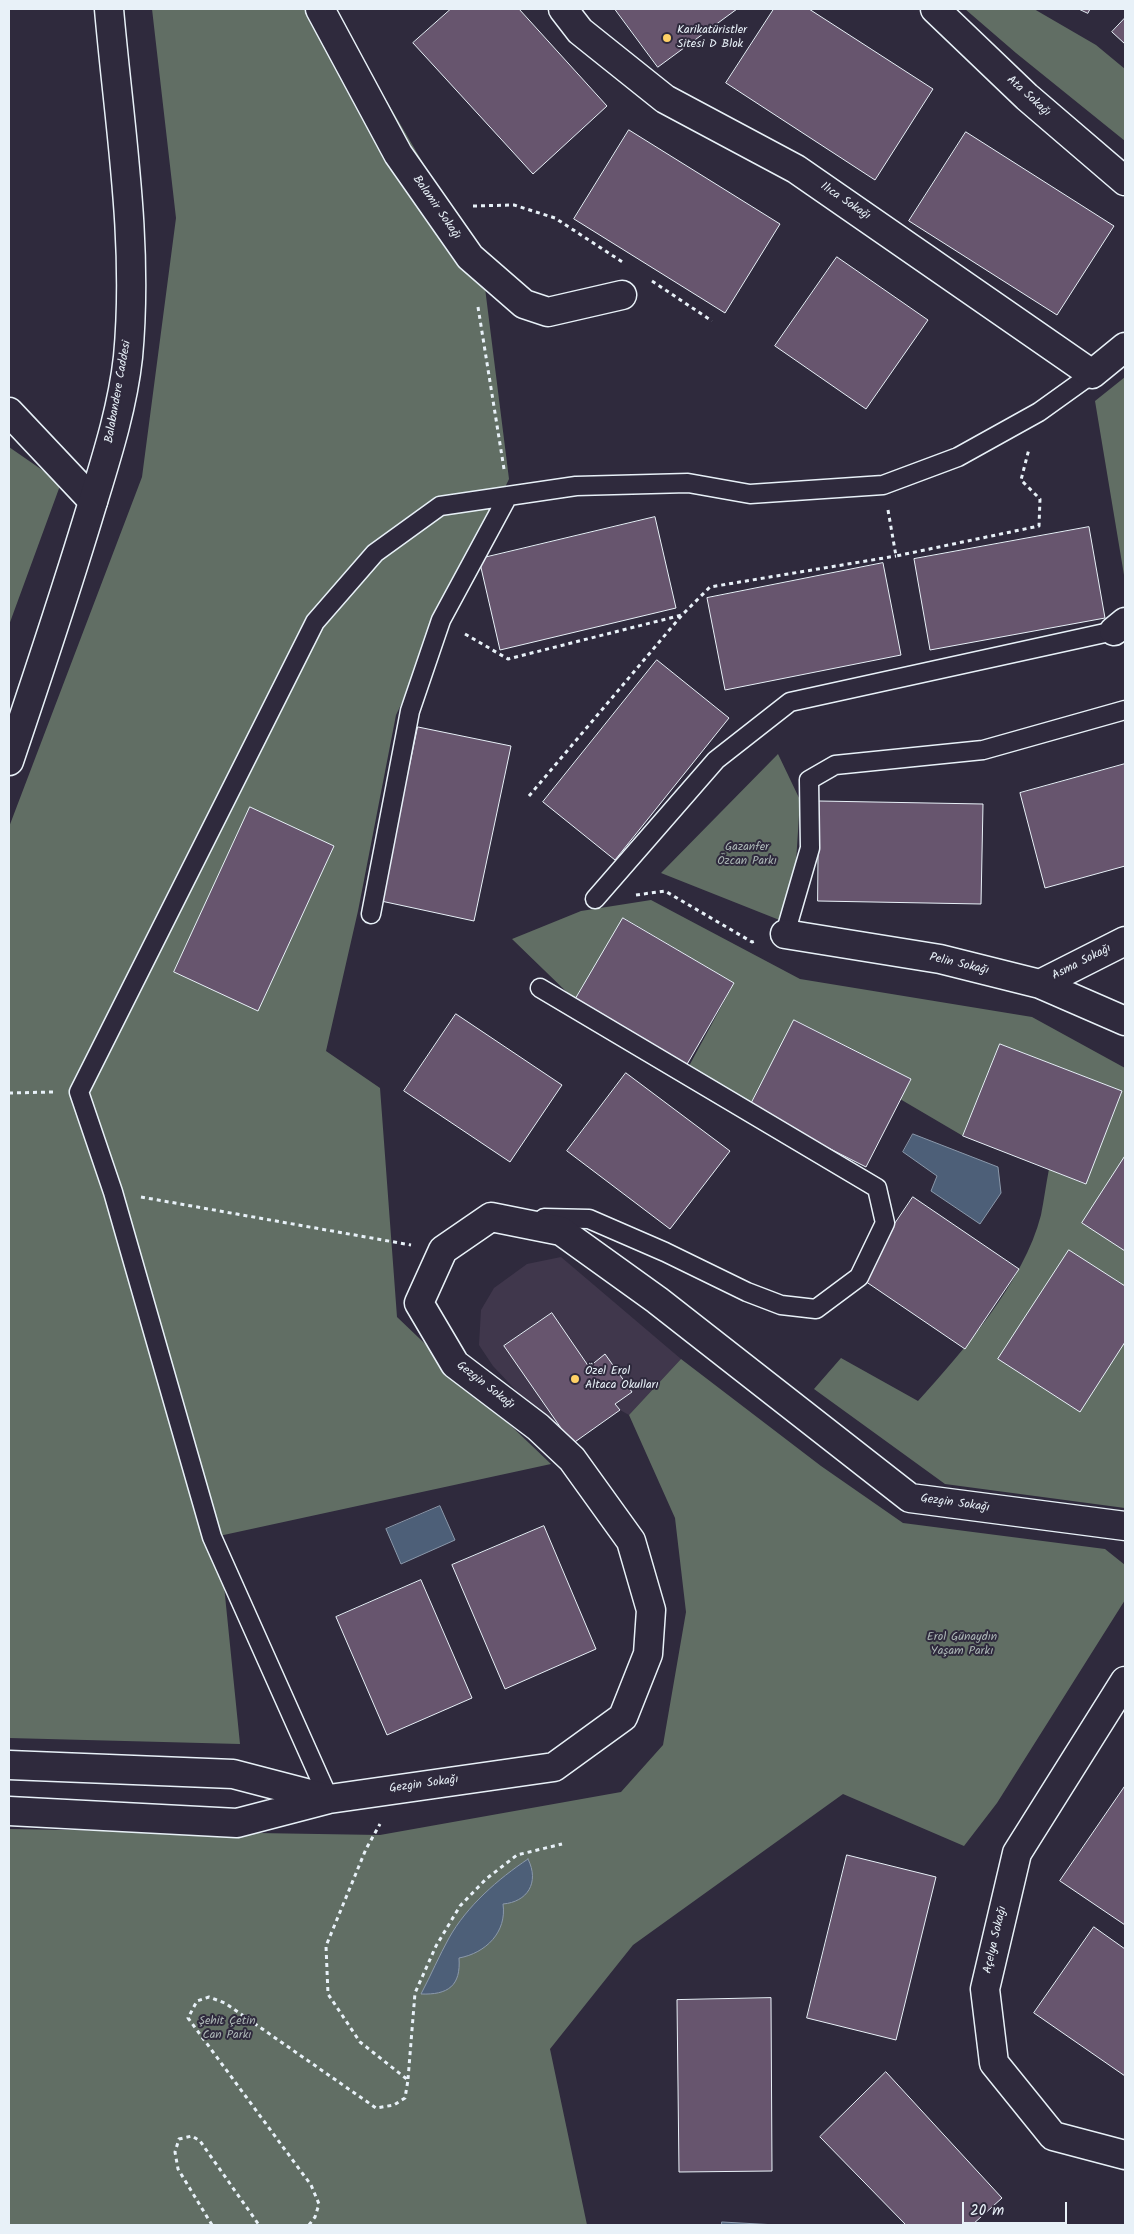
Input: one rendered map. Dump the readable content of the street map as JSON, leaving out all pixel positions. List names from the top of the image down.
{
  "streets": {
    "street": [
      "Ata Sokağı",
      "Ilıca Sokağı",
      "Balamir Sokağı",
      "Balabandere Caddesi",
      "Asma Sokağı",
      "Pelin Sokağı",
      "Gezgin Sokağı",
      "Açelya Sokağı"
    ]
  },
  "crossings": [
    ["Asma Sokağı", "Pelin Sokağı"]
  ],
  "parks": ["Gazanfer Özcan Parkı", "Erol Günaydın Yaşam Parkı", "Şehit Çetin Can Parkı"],
  "places": ["Karikatüristler Sitesi D Blok", "Özel Erol Altaca Okulları"],
  "scale_bar": "20 m"
}
